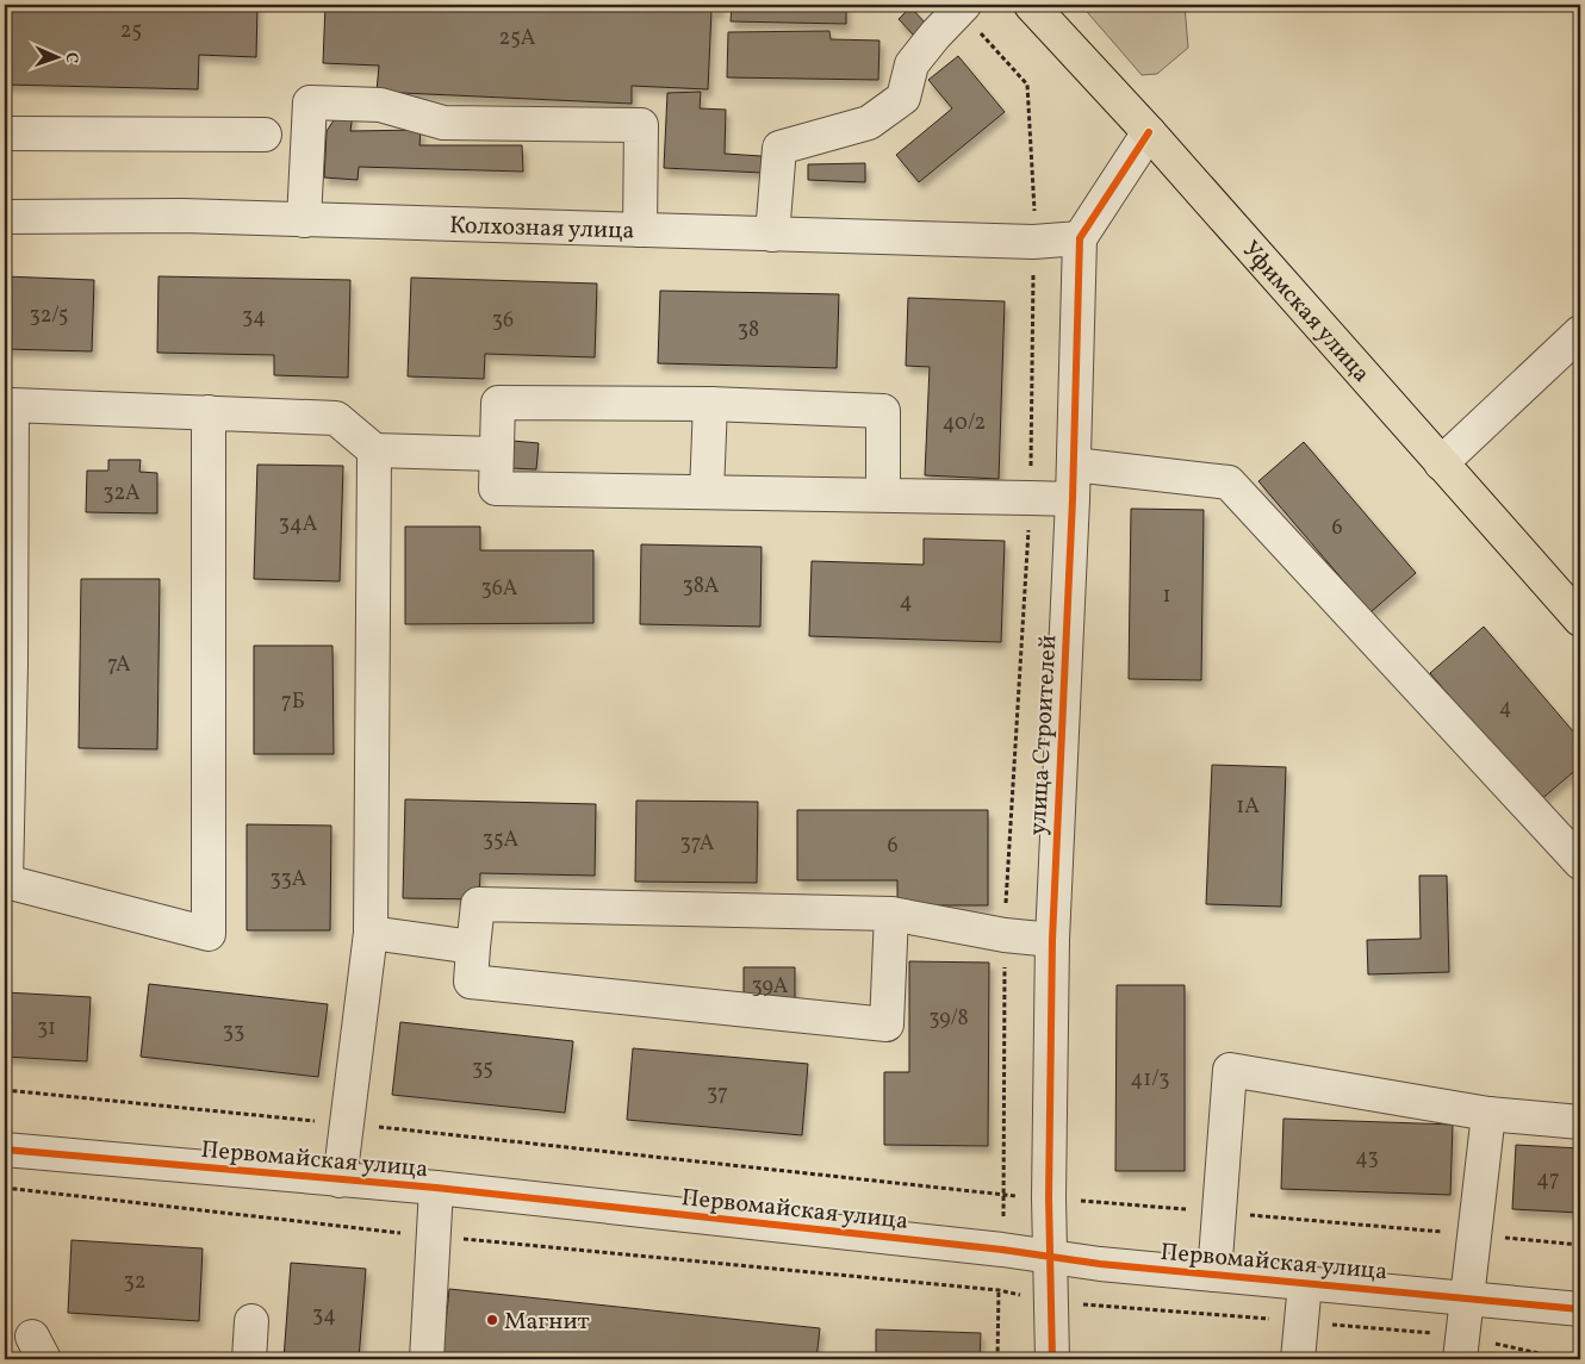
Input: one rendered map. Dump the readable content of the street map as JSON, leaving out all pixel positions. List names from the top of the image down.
{
  "streets": {
    "main road": ["Уфимская улица"],
    "street": ["Колхозная улица", "улица Строителей", "Первомайская улица"]
  },
  "crossings": [
    ["Колхозная улица", "улица Строителей"],
    ["улица Строителей", "Первомайская улица"]
  ],
  "places": ["Магнит"],
  "house_numbers": [
    "25",
    "25А",
    "32/5",
    "34",
    "36",
    "38",
    "40/2",
    "32А",
    "34А",
    "6",
    "38А",
    "36А",
    "1",
    "4",
    "7А",
    "7Б",
    "4",
    "1А",
    "35А",
    "37А",
    "6",
    "33А",
    "39А",
    "39/8",
    "31",
    "33",
    "35",
    "41/3",
    "37",
    "43",
    "47",
    "32",
    "34"
  ],
  "north": "right"
}
